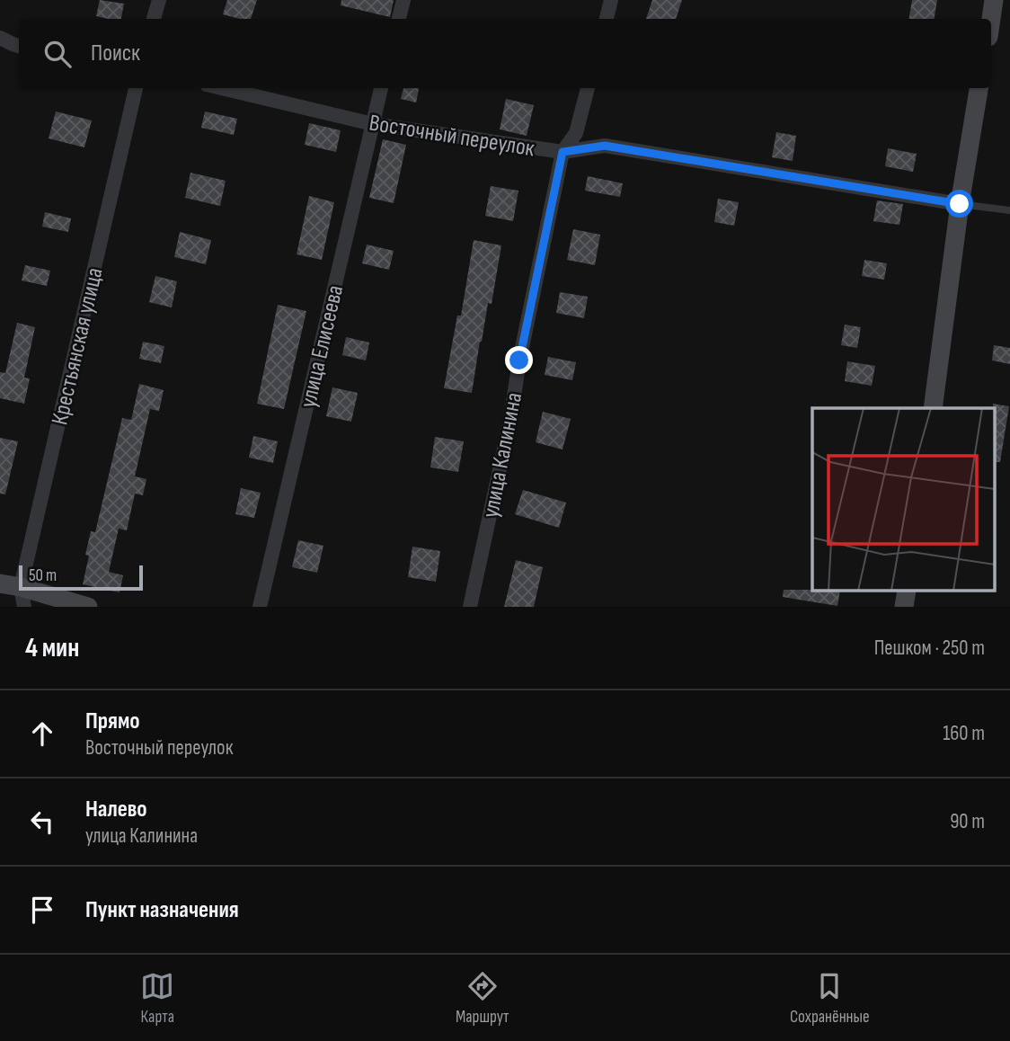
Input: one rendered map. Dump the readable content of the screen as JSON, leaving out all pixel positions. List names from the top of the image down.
{
  "streets": {
    "street": [
      "Восточный переулок",
      "Крестьянская улица",
      "улица Елисеева",
      "улица Калинина"
    ]
  },
  "crossings": [
    ["Восточный переулок", "улица Елисеева"],
    ["Восточный переулок", "улица Калинина"]
  ],
  "scale_bar": "50 m",
  "page": {
    "search": "Поиск",
    "scale": "50 m",
    "heading": ["4 мин", "Пешком · 250 m"],
    "list": [
      ["Прямо", "Восточный переулок", "160 m"],
      ["Налево", "улица Калинина", "90 m"],
      "Пункт назначения"
    ],
    "nav": ["Карта", "Маршрут", "Сохранённые"]
  }
}
